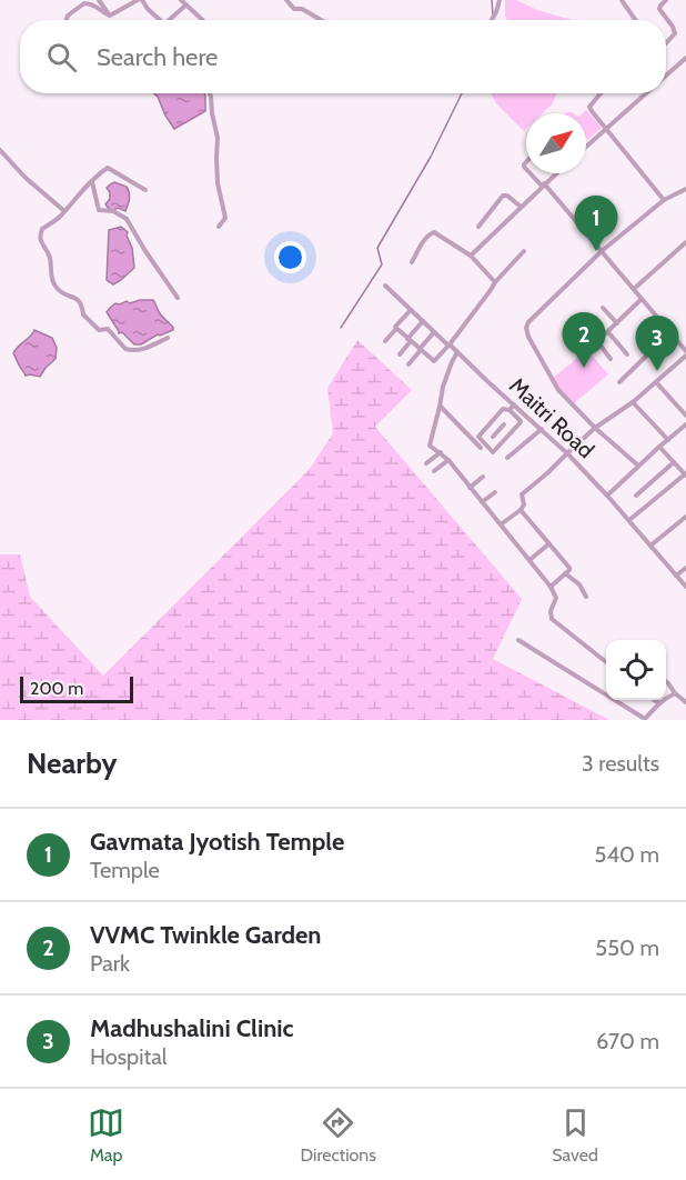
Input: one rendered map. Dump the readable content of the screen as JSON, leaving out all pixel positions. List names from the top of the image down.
{
  "streets": {
    "street": ["Maitri Road"]
  },
  "scale_bar": "200 m",
  "north": "top right",
  "page": {
    "search": "Search here",
    "pins": ["1", "2", "3"],
    "scale": "200 m",
    "heading": ["Nearby", "3 results"],
    "list": [
      {
        "mark": "1",
        "name": "Gavmata Jyotish Temple",
        "note": "Temple",
        "value": "540 m"
      },
      {
        "mark": "2",
        "name": "VVMC Twinkle Garden",
        "note": "Park",
        "value": "550 m"
      },
      {
        "mark": "3",
        "name": "Madhushalini Clinic",
        "note": "Hospital",
        "value": "670 m"
      }
    ],
    "nav": ["Map", "Directions", "Saved"]
  }
}
